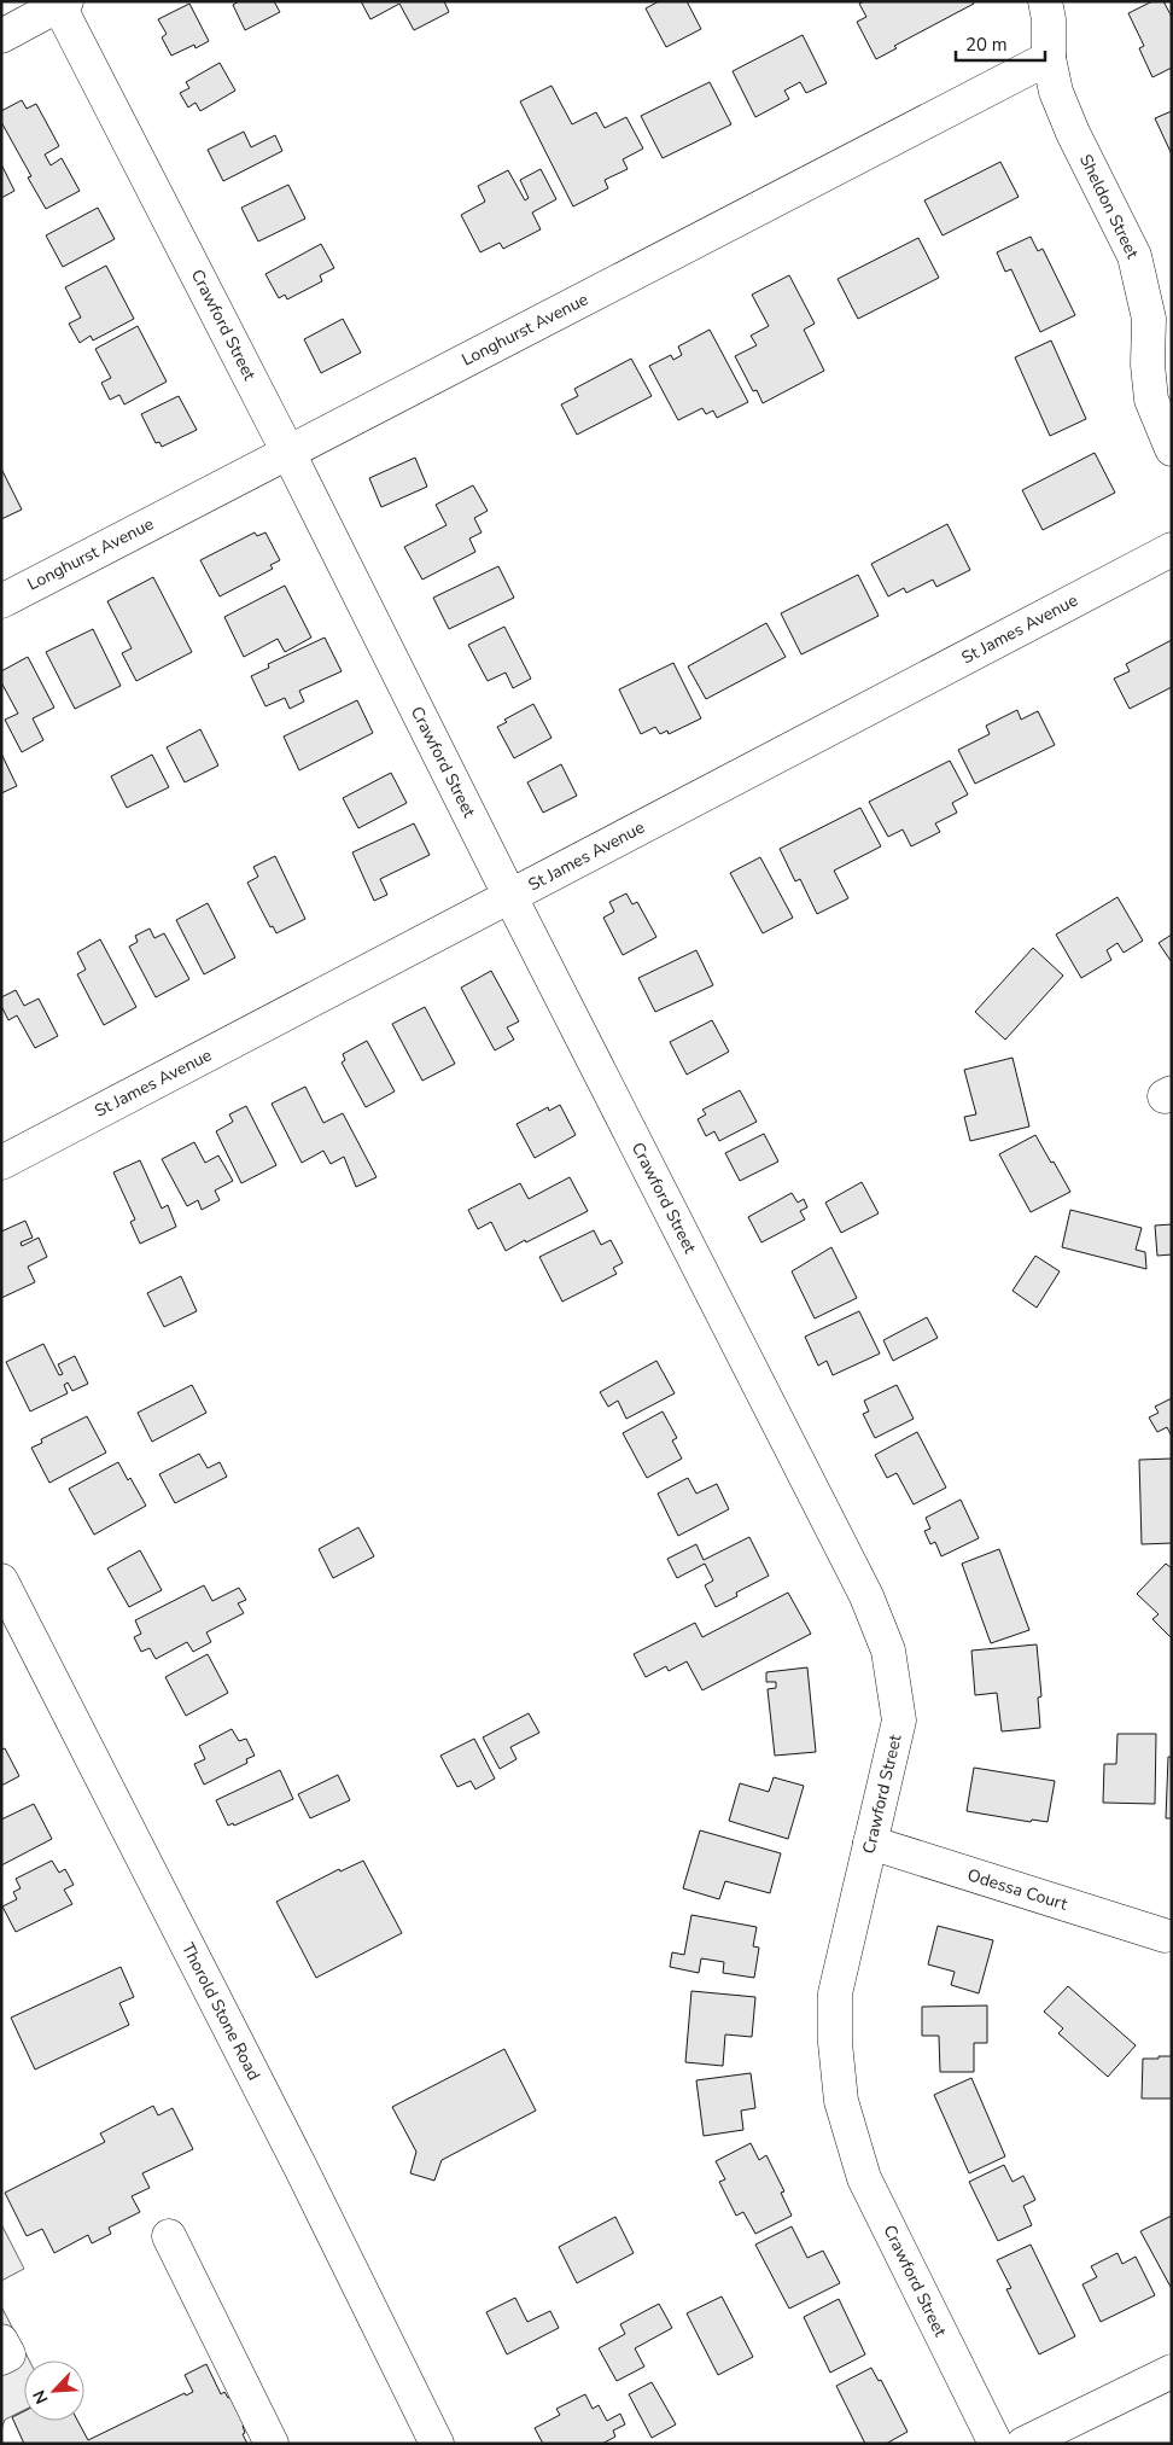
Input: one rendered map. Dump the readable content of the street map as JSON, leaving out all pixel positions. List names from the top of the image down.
{
  "streets": {
    "street": [
      "Sheldon Street",
      "Crawford Street",
      "Longhurst Avenue",
      "St James Avenue",
      "Odessa Court",
      "Thorold Stone Road"
    ]
  },
  "crossings": [
    ["Sheldon Street", "Longhurst Avenue"],
    ["Crawford Street", "Longhurst Avenue"],
    ["Crawford Street", "St James Avenue"],
    ["Crawford Street", "Odessa Court"]
  ],
  "scale_bar": "20 m",
  "north": "bottom left"
}
